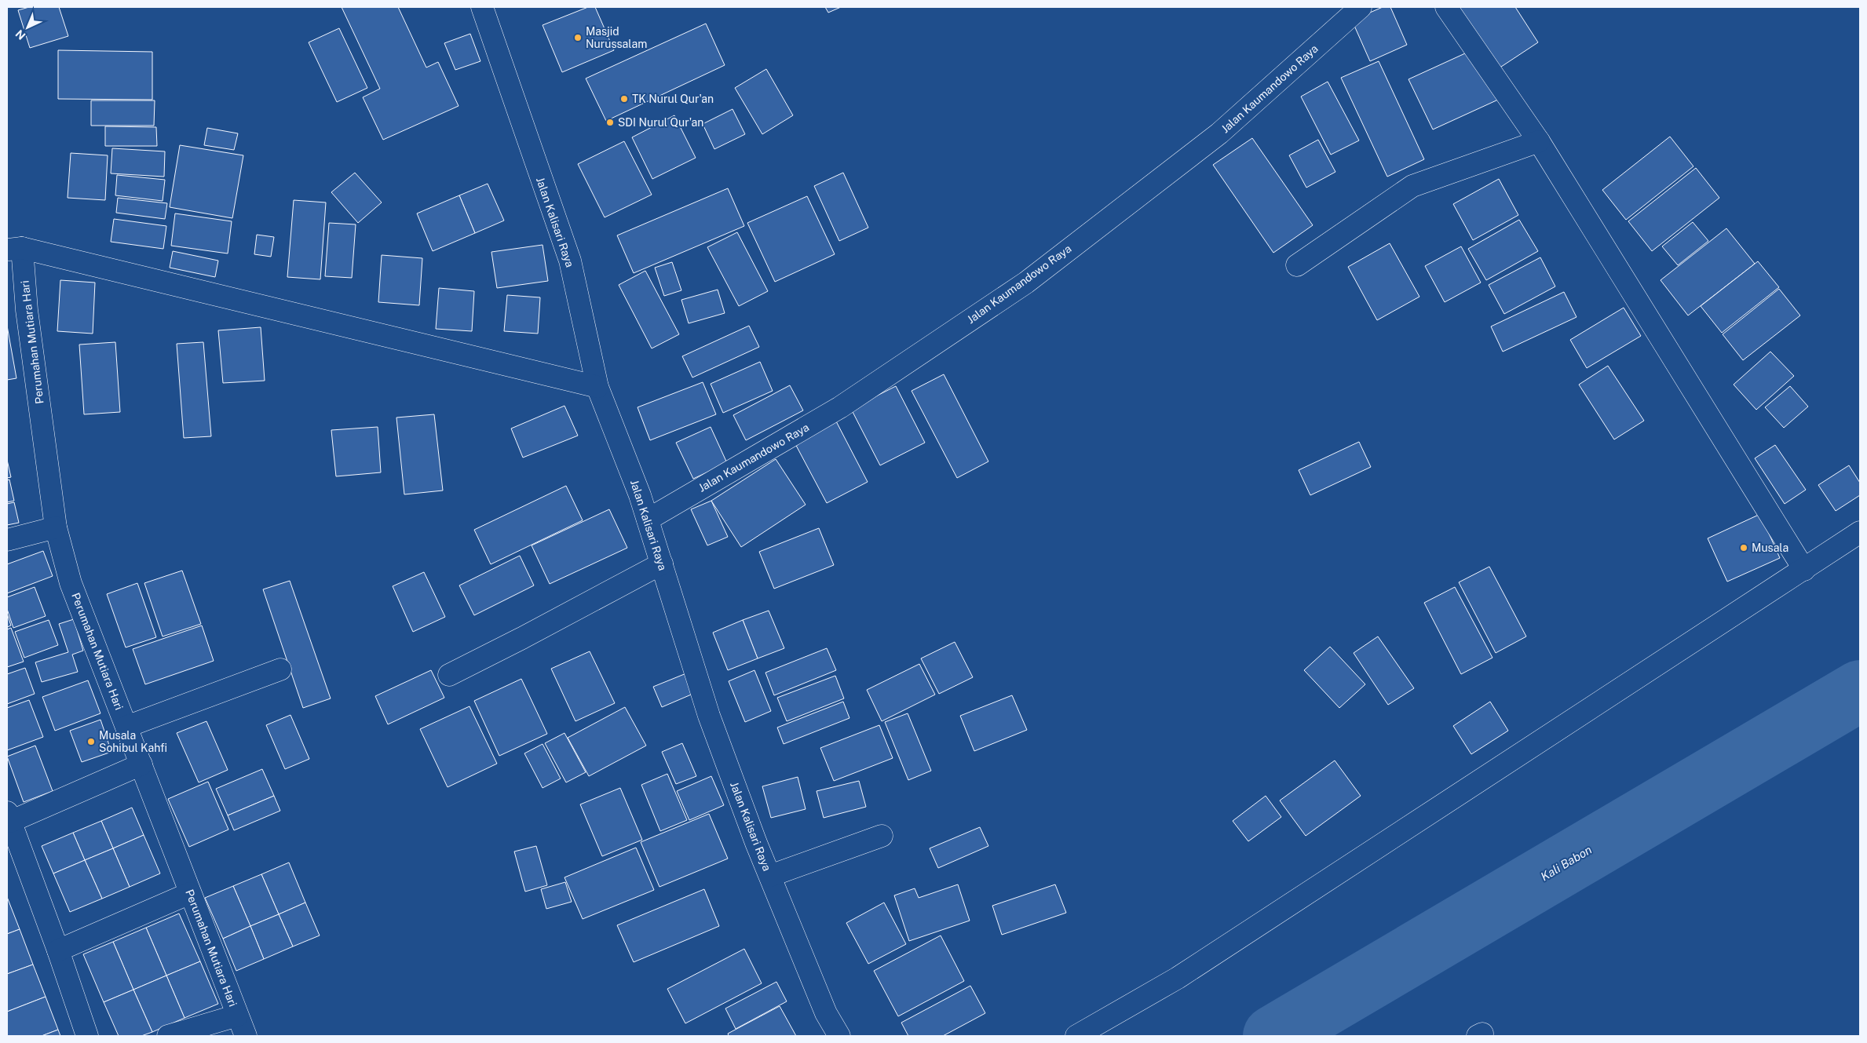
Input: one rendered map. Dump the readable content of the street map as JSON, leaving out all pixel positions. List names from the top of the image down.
{
  "streets": {
    "street": ["Jalan Kaumandowo Raya", "Jalan Kalisari Raya", "Perumahan Mutiara Hari"]
  },
  "crossings": [
    ["Jalan Kaumandowo Raya", "Jalan Kalisari Raya"]
  ],
  "water": ["Kali Babon"],
  "places": [
    "Masjid Nurussalam",
    "TK Nurul Qur'an",
    "SDI Nurul Qur'an",
    "Musala",
    "Musala Sohibul Kahfi"
  ],
  "north": "bottom left"
}
